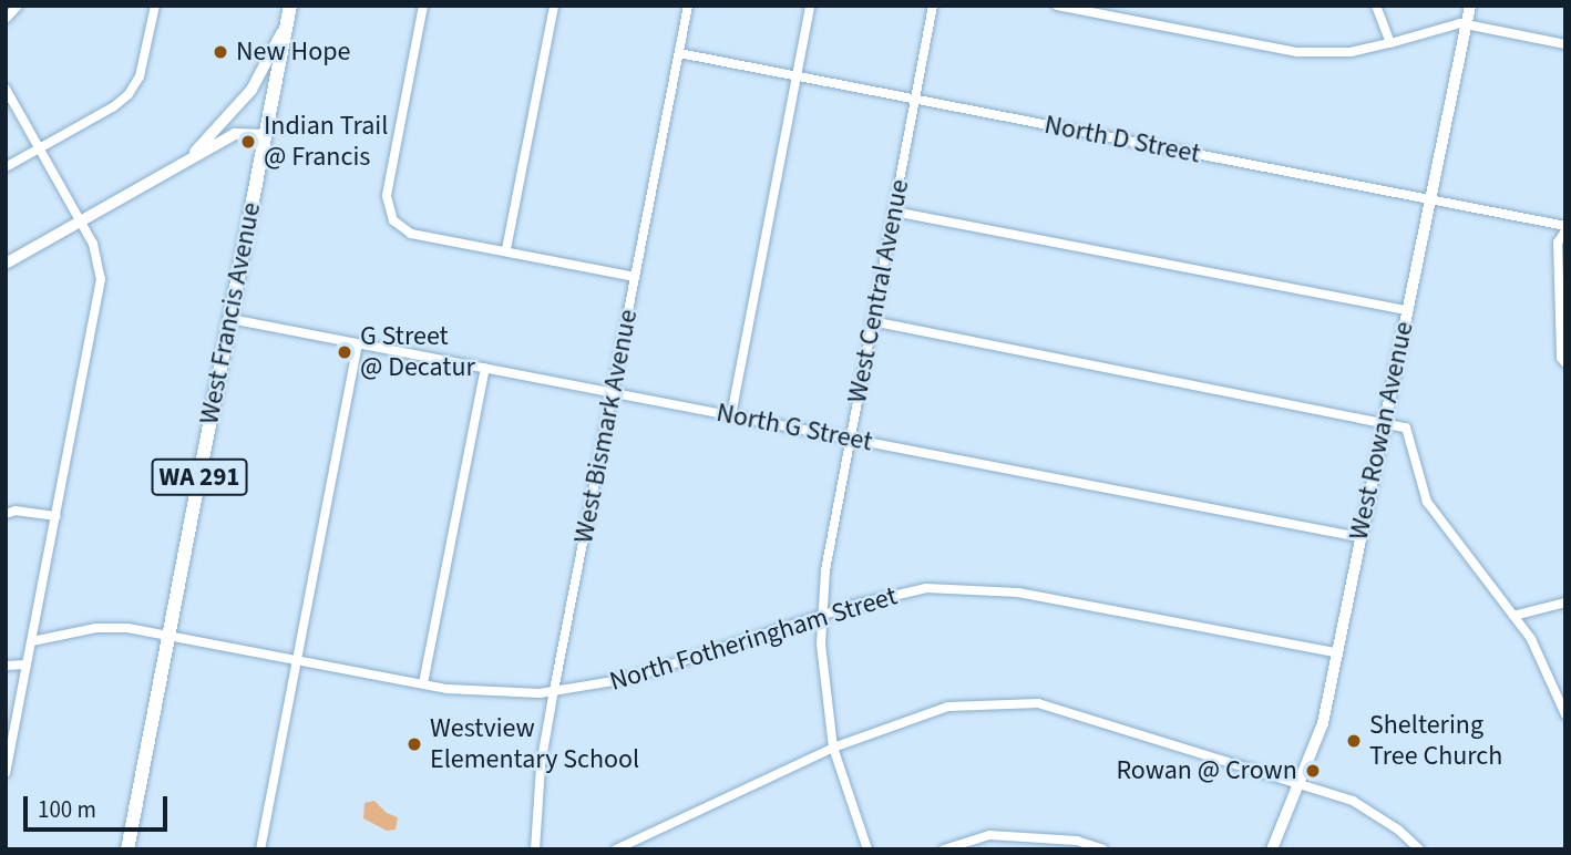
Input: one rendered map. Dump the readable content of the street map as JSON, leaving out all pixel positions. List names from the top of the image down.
{
  "streets": {
    "main road": ["West Francis Avenue", "WA 291"],
    "street": [
      "North D Street",
      "West Central Avenue",
      "West Bismark Avenue",
      "North G Street",
      "West Rowan Avenue",
      "North Fotheringham Street"
    ]
  },
  "crossings": [
    ["North D Street", "West Central Avenue"],
    ["North D Street", "West Bismark Avenue"],
    ["North D Street", "West Rowan Avenue"],
    ["West Central Avenue", "North G Street"],
    ["West Central Avenue", "North Fotheringham Street"],
    ["West Francis Avenue", "North G Street"],
    ["West Francis Avenue", "North Fotheringham Street"],
    ["West Bismark Avenue", "North G Street"],
    ["West Bismark Avenue", "North Fotheringham Street"],
    ["North G Street", "West Rowan Avenue"],
    ["West Rowan Avenue", "North Fotheringham Street"]
  ],
  "places": [
    "New Hope",
    "Indian Trail @ Francis",
    "G Street @ Decatur",
    "Sheltering Tree Church",
    "Westview Elementary School",
    "Rowan @ Crown"
  ],
  "scale_bar": "100 m"
}
